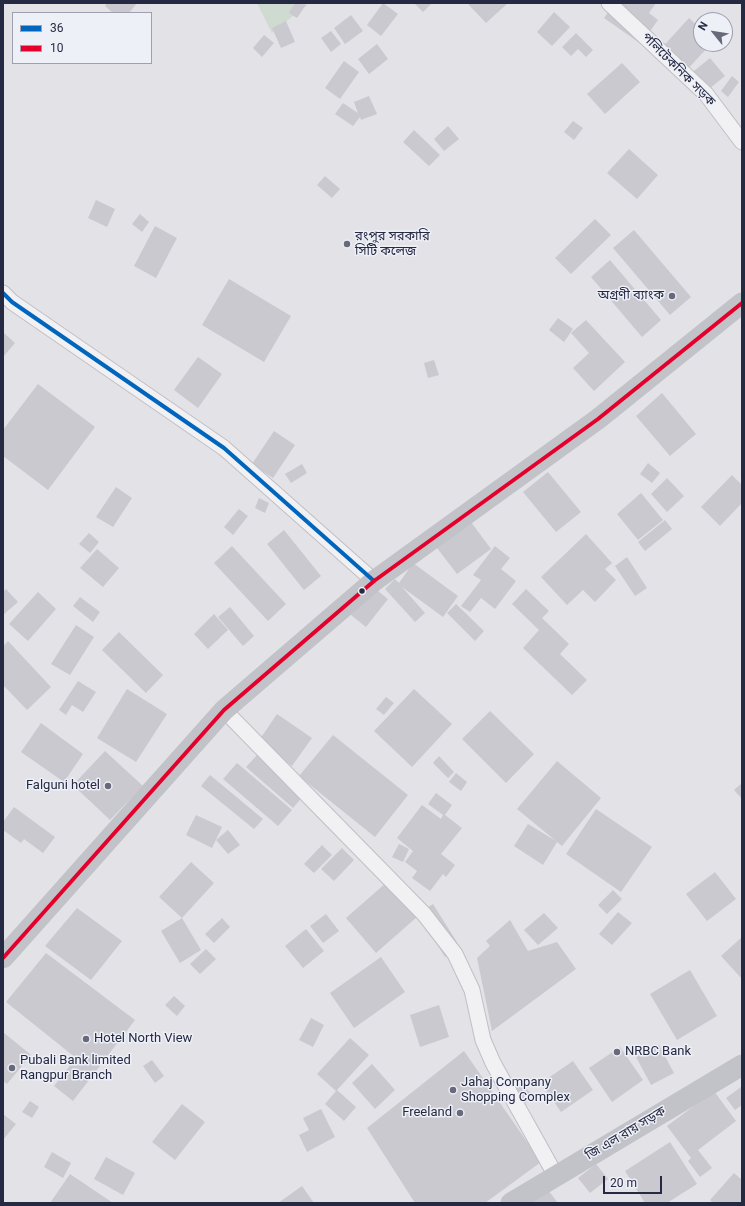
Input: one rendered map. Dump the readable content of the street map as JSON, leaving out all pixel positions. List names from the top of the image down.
{
  "streets": {
    "main road": ["জি এল রায় সড়ক"],
    "street": ["পলিটেকনিক সড়ক"]
  },
  "places": [
    "রংপুর সরকারি সিটি কলেজ",
    "অগ্রণী ব্যাংক",
    "Falguni hotel",
    "Hotel North View",
    "NRBC Bank",
    "Pubali Bank limited Rangpur Branch",
    "Jahaj Company Shopping Complex",
    "Freeland"
  ],
  "lines": ["transit line 36", "transit line 10"],
  "legend": ["36", "10"],
  "scale_bar": "20 m",
  "north": "top left"
}
